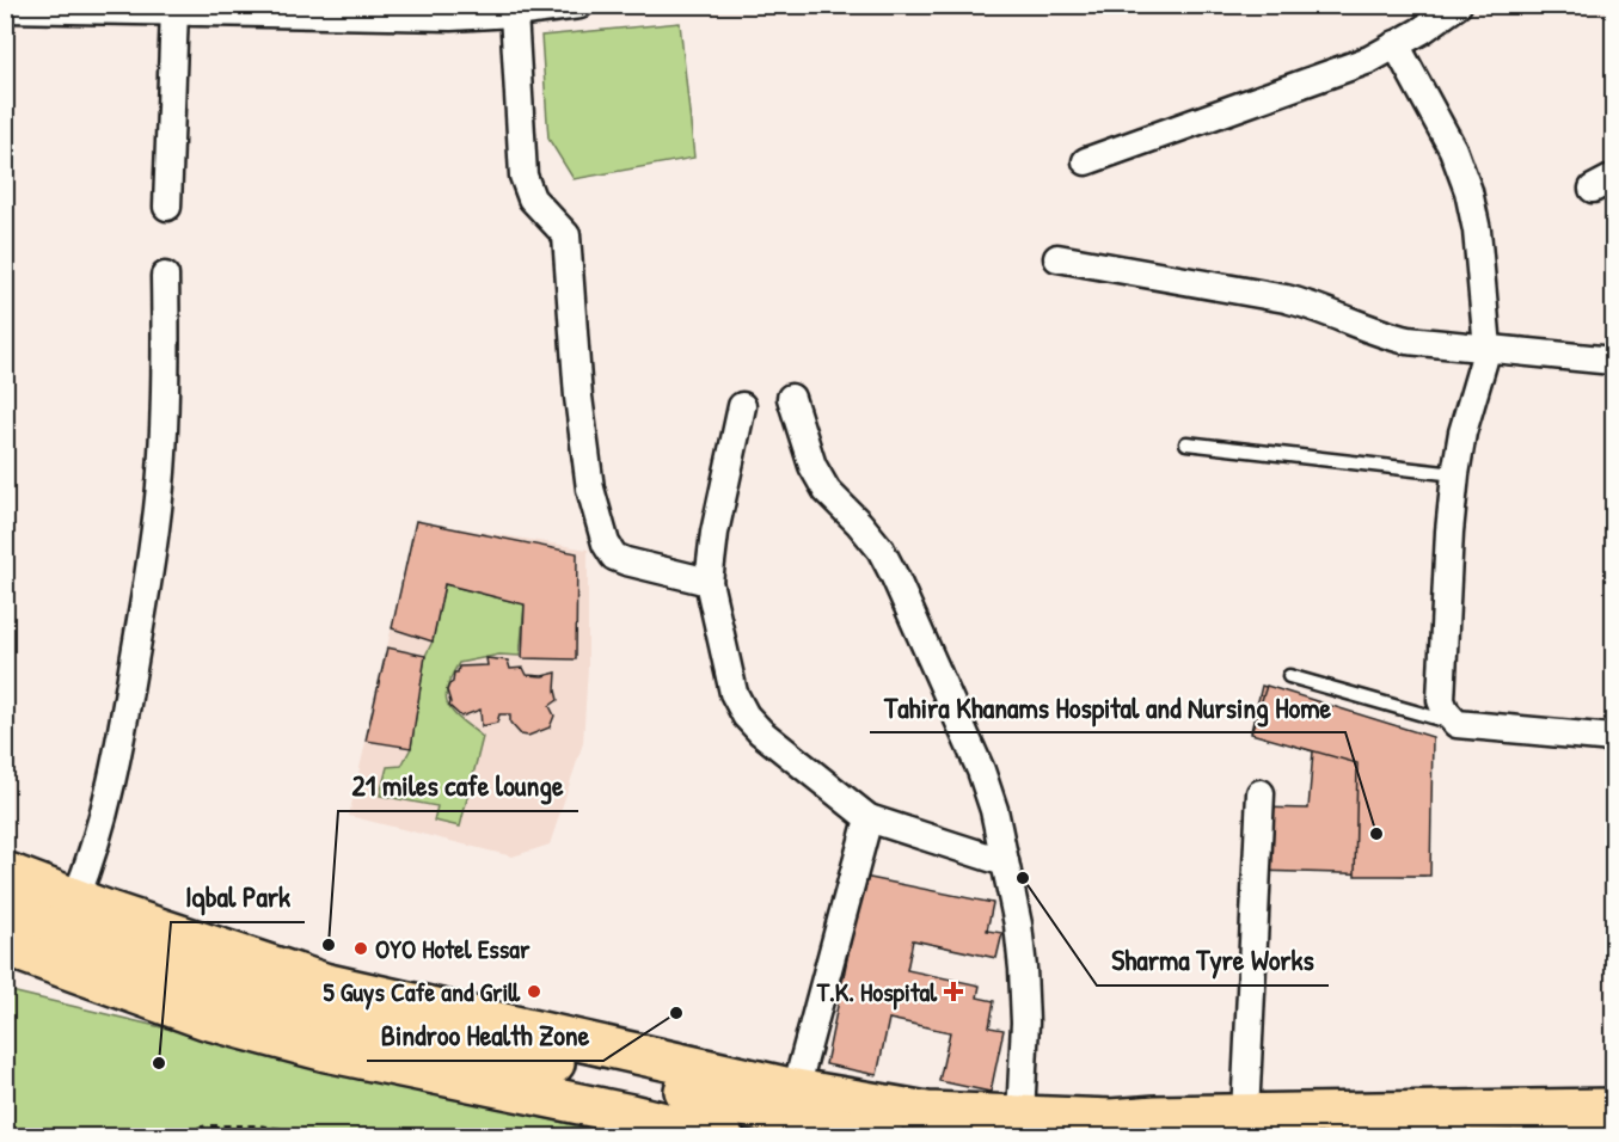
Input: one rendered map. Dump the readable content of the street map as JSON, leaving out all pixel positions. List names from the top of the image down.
{
  "places": {
    "other": [
      "Tahira Khanams Hospital and Nursing Home",
      "Sharma Tyre Works",
      "21 miles cafe lounge",
      "OYO Hotel Essar",
      "5 Guys Cafe and Grill",
      "Bindroo Health Zone",
      "Iqbal Park"
    ],
    "health": ["T.K. Hospital"]
  }
}
